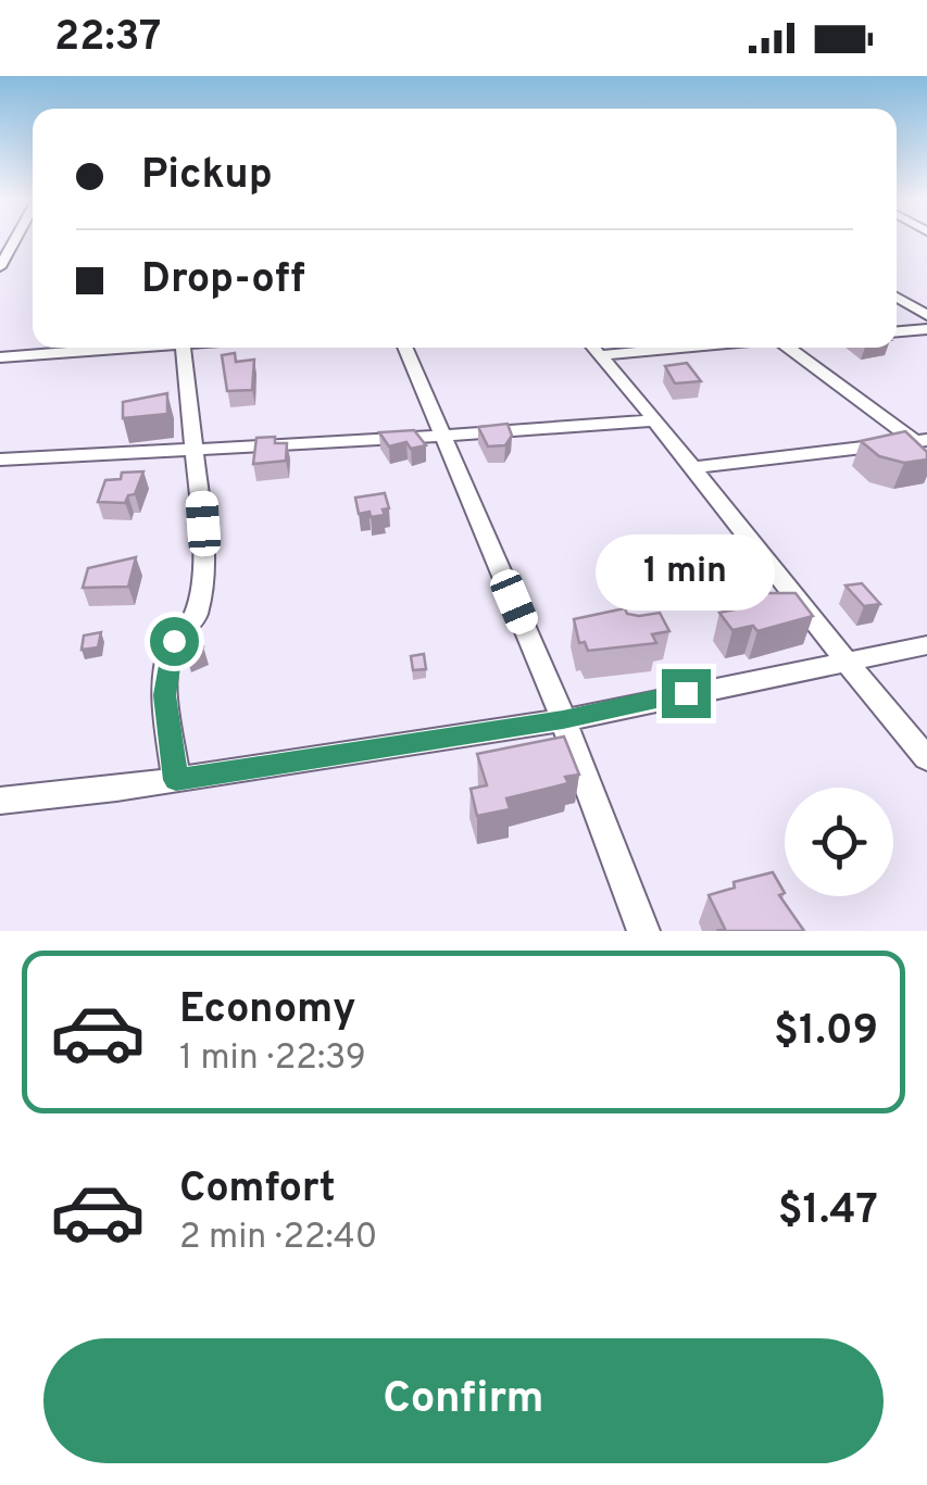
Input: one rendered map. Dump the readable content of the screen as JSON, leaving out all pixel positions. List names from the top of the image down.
{
  "page": {
    "status": "22:37",
    "banner": ["Pickup", "Drop-off"],
    "bubble": "1 min",
    "list": [
      {
        "name": "Economy",
        "note": "1 min · 22:39",
        "value": "$1.09"
      },
      {
        "name": "Comfort",
        "note": "2 min · 22:40",
        "value": "$1.47"
      }
    ],
    "buttons": "Confirm"
  }
}
